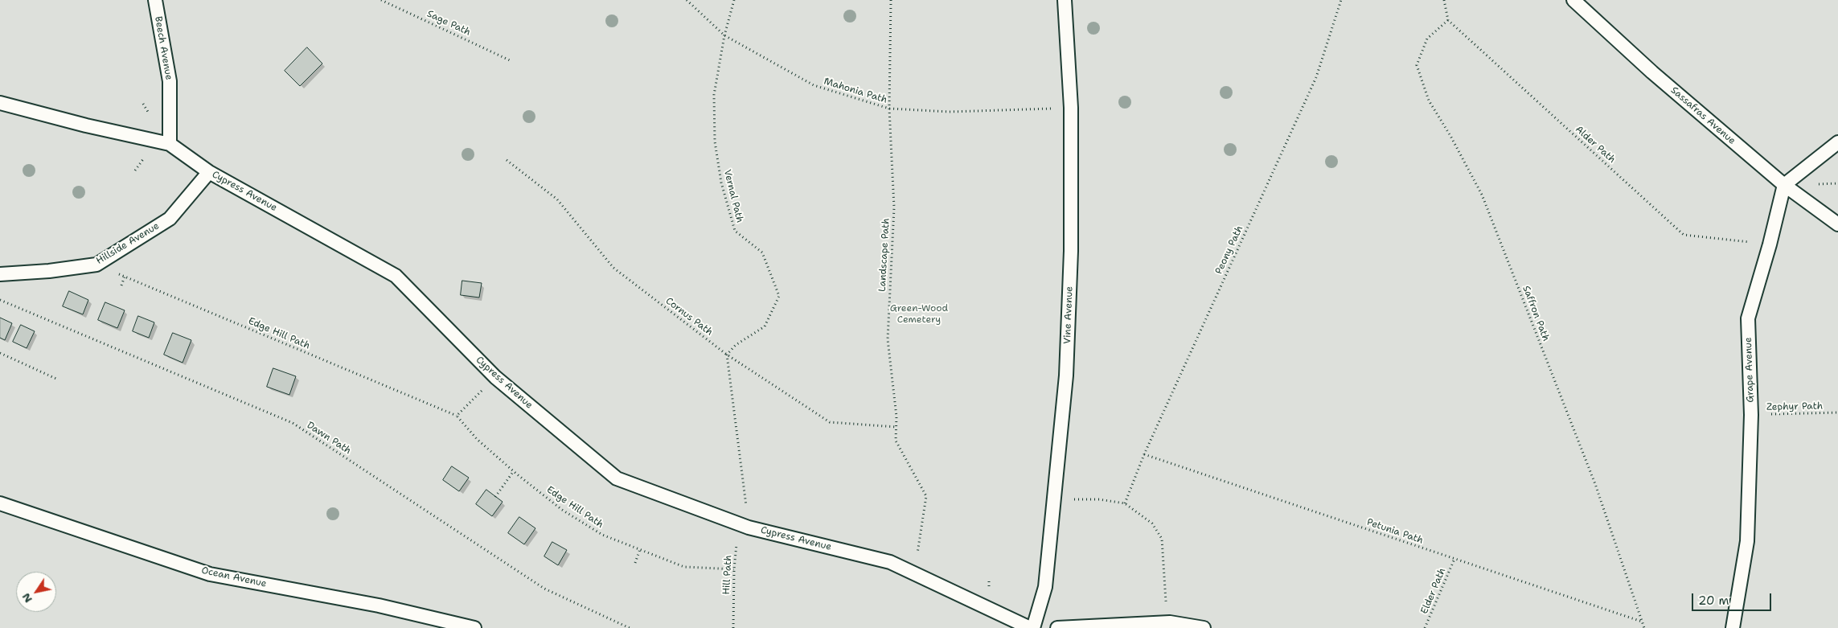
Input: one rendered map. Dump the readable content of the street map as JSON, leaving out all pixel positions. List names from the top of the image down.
{
  "streets": {
    "lane": [
      "Beech Avenue",
      "Sassafras Avenue",
      "Cypress Avenue",
      "Hillside Avenue",
      "Vine Avenue",
      "Grape Avenue",
      "Ocean Avenue"
    ],
    "path": [
      "Sage Path",
      "Mahonia Path",
      "Alder Path",
      "Vernal Path",
      "Peony Path",
      "Landscape Path",
      "Saffron Path",
      "Cornus Path",
      "Edge Hill Path",
      "Zephyr Path",
      "Dawn Path",
      "Petunia Path",
      "Hill Path",
      "Elder Path"
    ]
  },
  "crossings": [
    ["Beech Avenue", "Cypress Avenue"],
    ["Mahonia Path", "Vernal Path"],
    ["Mahonia Path", "Landscape Path"],
    ["Mahonia Path", "Vine Avenue"],
    ["Sassafras Avenue", "Grape Avenue"],
    ["Alder Path", "Saffron Path"],
    ["Alder Path", "Grape Avenue"],
    ["Cypress Avenue", "Hillside Avenue"],
    ["Cypress Avenue", "Landscape Path"],
    ["Cypress Avenue", "Hill Path"],
    ["Vernal Path", "Cornus Path"],
    ["Hillside Avenue", "Edge Hill Path"],
    ["Peony Path", "Petunia Path"],
    ["Landscape Path", "Cornus Path"],
    ["Saffron Path", "Petunia Path"],
    ["Edge Hill Path", "Hill Path"],
    ["Grape Avenue", "Zephyr Path"],
    ["Petunia Path", "Elder Path"]
  ],
  "parks": ["Green-Wood Cemetery"],
  "scale_bar": "20 m",
  "north": "bottom left"
}
